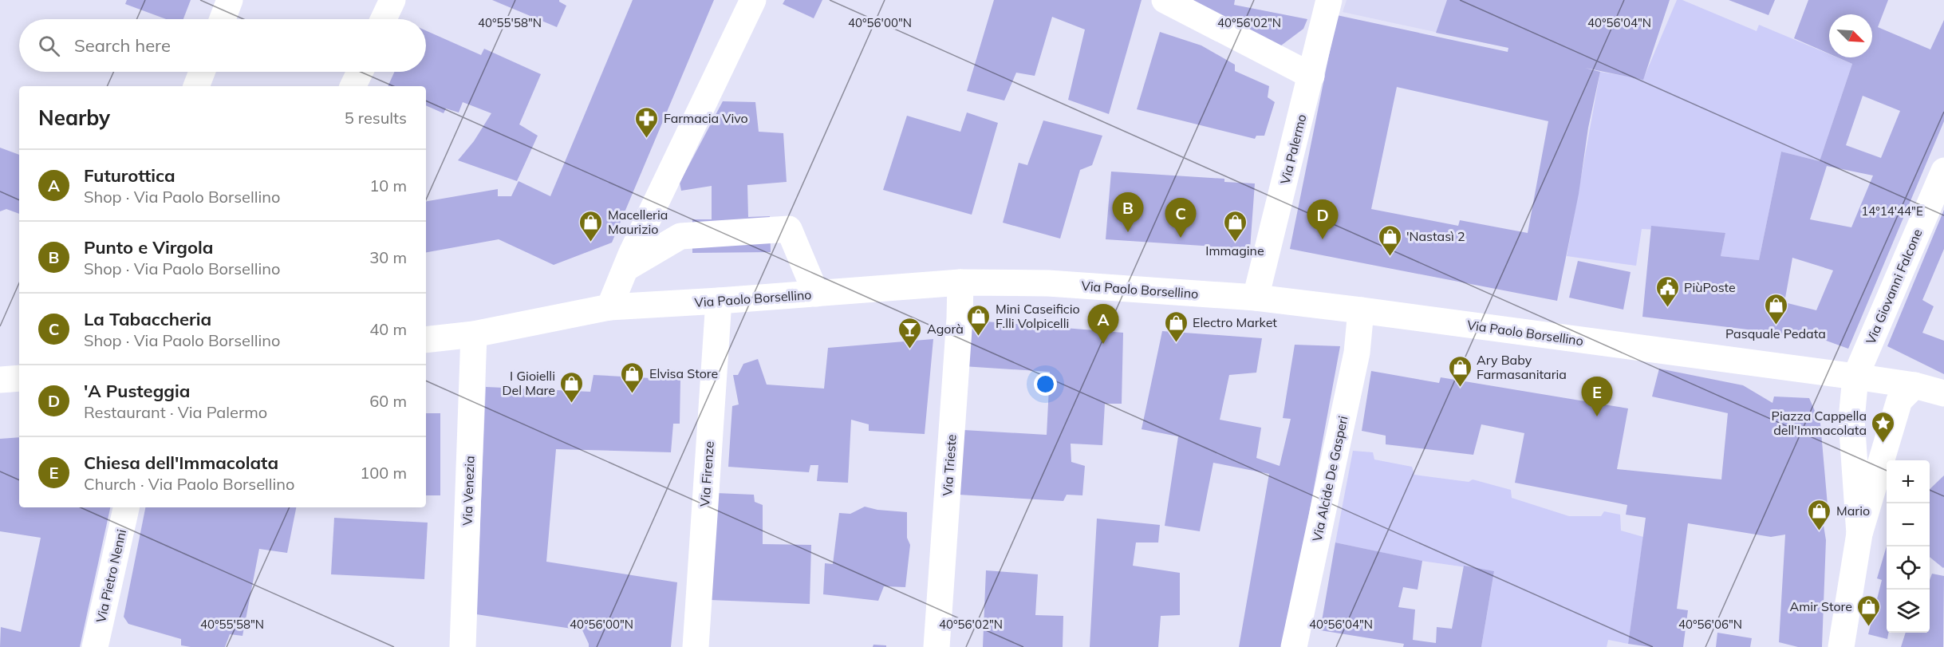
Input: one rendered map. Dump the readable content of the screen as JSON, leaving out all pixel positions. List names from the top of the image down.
{
  "streets": {
    "street": [
      "Via Palermo",
      "Via Giovanni Falcone",
      "Via Paolo Borsellino",
      "Via Trieste",
      "Via Firenze",
      "Via Alcide De Gasperi",
      "Via Venezia",
      "Via Pietro Nenni"
    ]
  },
  "crossings": [
    ["Via Palermo", "Via Paolo Borsellino"],
    ["Via Giovanni Falcone", "Via Paolo Borsellino"],
    ["Via Paolo Borsellino", "Via Trieste"],
    ["Via Paolo Borsellino", "Via Firenze"],
    ["Via Paolo Borsellino", "Via Alcide De Gasperi"],
    ["Via Paolo Borsellino", "Via Venezia"]
  ],
  "places": {
    "pharmacy": ["Farmacia Vivo"],
    "shop": [
      "Macelleria Maurizio",
      "Immagine",
      "'Nastasì 2",
      "Pasquale Pedata",
      "Mini Caseificio F.lli Volpicelli",
      "Electro Market",
      "Ary Baby Farmasanitaria",
      "Elvisa Store",
      "I Gioielli Del Mare",
      "Mario",
      "Amir Store"
    ],
    "public building": ["PiùPoste"],
    "bar": ["Agorà"],
    "place": ["Piazza Cappella dell'Immacolata"]
  },
  "north": "bottom right",
  "page": {
    "search": "Search here",
    "heading": ["Nearby", "5 results"],
    "list": [
      {
        "mark": "A",
        "name": "Futurottica",
        "note": "Shop · Via Paolo Borsellino",
        "value": "10 m"
      },
      {
        "mark": "B",
        "name": "Punto e Virgola",
        "note": "Shop · Via Paolo Borsellino",
        "value": "30 m"
      },
      {
        "mark": "C",
        "name": "La Tabaccheria",
        "note": "Shop · Via Paolo Borsellino",
        "value": "40 m"
      },
      {
        "mark": "D",
        "name": "'A Pusteggia",
        "note": "Restaurant · Via Palermo",
        "value": "60 m"
      },
      {
        "mark": "E",
        "name": "Chiesa dell'Immacolata",
        "note": "Church · Via Paolo Borsellino",
        "value": "100 m"
      }
    ],
    "pins": [
      "B",
      "C",
      "D",
      "A",
      "E"
    ],
    "map_buttons": ["+", "−"]
  },
  "coordinates": [
    "40°55'58\"N",
    "40°56'00\"N",
    "40°56'02\"N",
    "40°56'04\"N",
    "14°14'44\"E",
    "40°56'06\"N"
  ]
}
